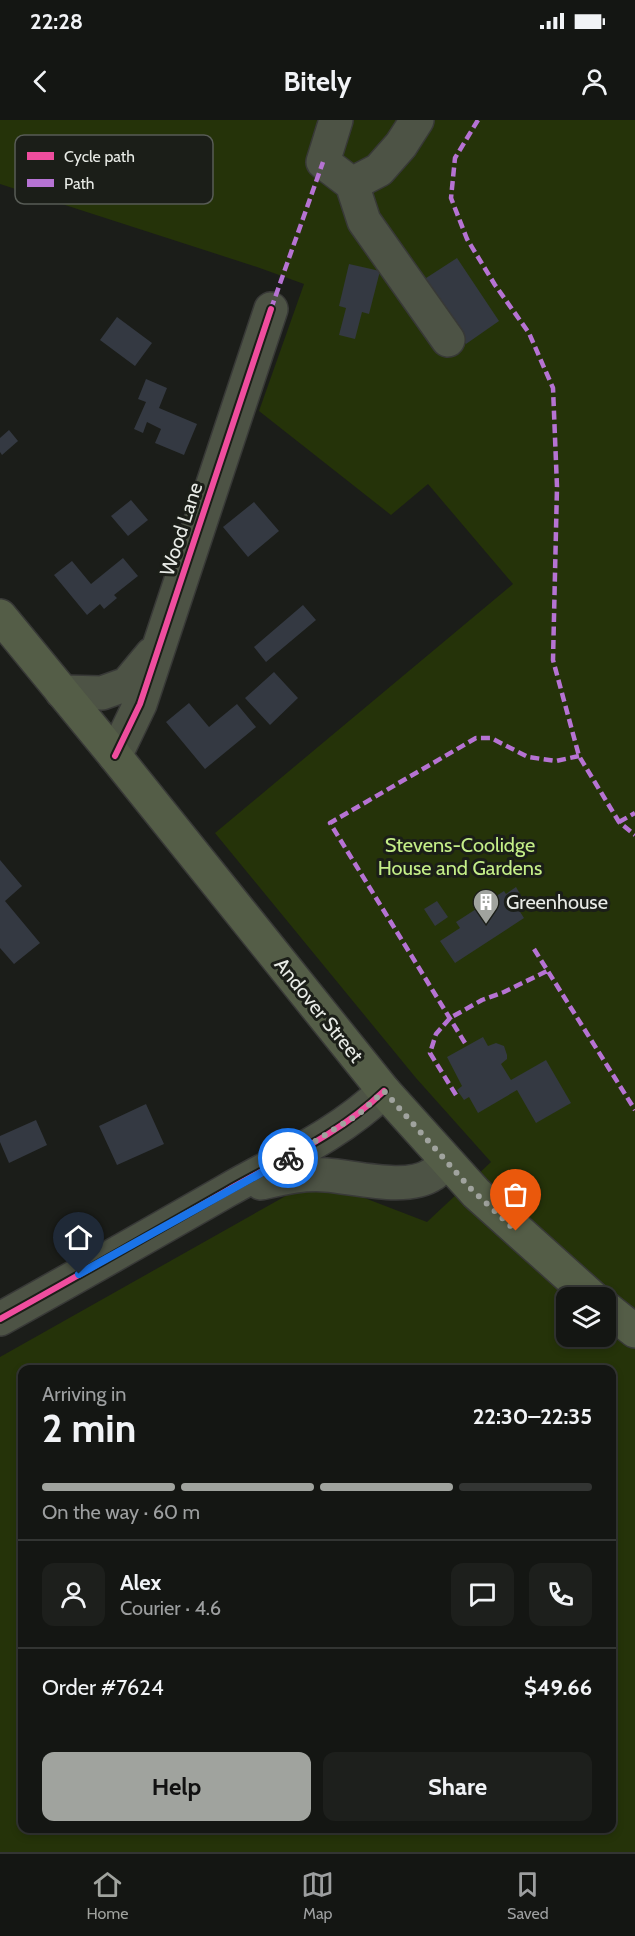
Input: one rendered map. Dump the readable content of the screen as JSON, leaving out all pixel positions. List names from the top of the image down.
{
  "streets": {
    "main road": ["Andover Street"],
    "street": ["Wood Lane"]
  },
  "crossings": [
    ["Wood Lane", "Andover Street"]
  ],
  "parks": ["Stevens-Coolidge House and Gardens"],
  "places": {
    "building": ["Greenhouse"]
  },
  "legend": ["Cycle path", "Path"],
  "page": {
    "status": "22:28",
    "header": "Bitely",
    "heading": ["2 min", "Arriving in", "22:30–22:35"],
    "panel": [
      "Alex",
      "Courier · 4.6",
      "Order #7624",
      "$49.66"
    ],
    "bar": "On the way · 60 m",
    "buttons": ["Help", "Share"],
    "tabs": ["Home", "Map", "Saved"]
  }
}
